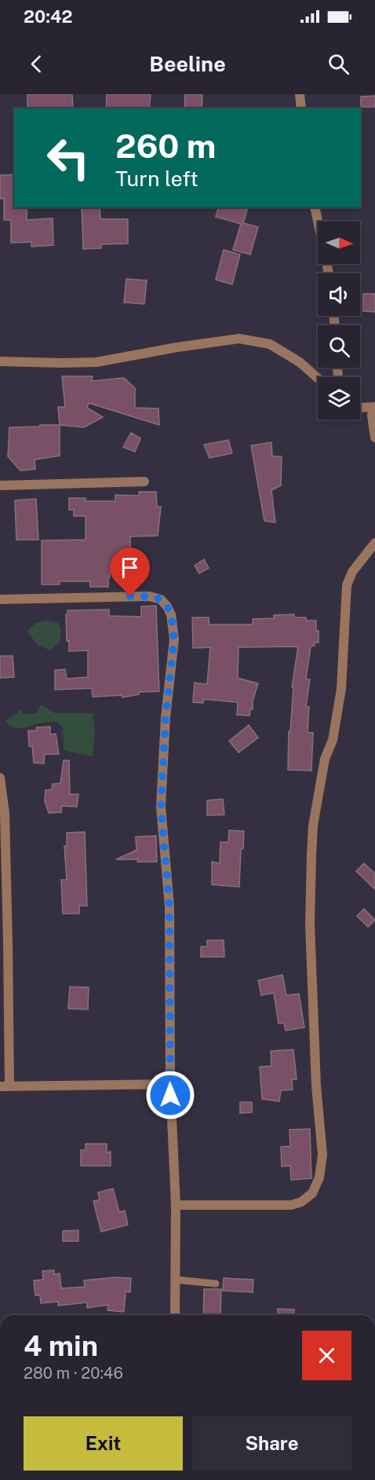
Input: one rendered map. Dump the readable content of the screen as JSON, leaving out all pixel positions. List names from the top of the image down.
{
  "north": "right",
  "page": {
    "status": "20:42",
    "header": "Beeline",
    "turn": ["260 m", "Turn left"],
    "heading": ["4 min", "280 m · 20:46"],
    "buttons": ["Exit", "Share"]
  }
}
